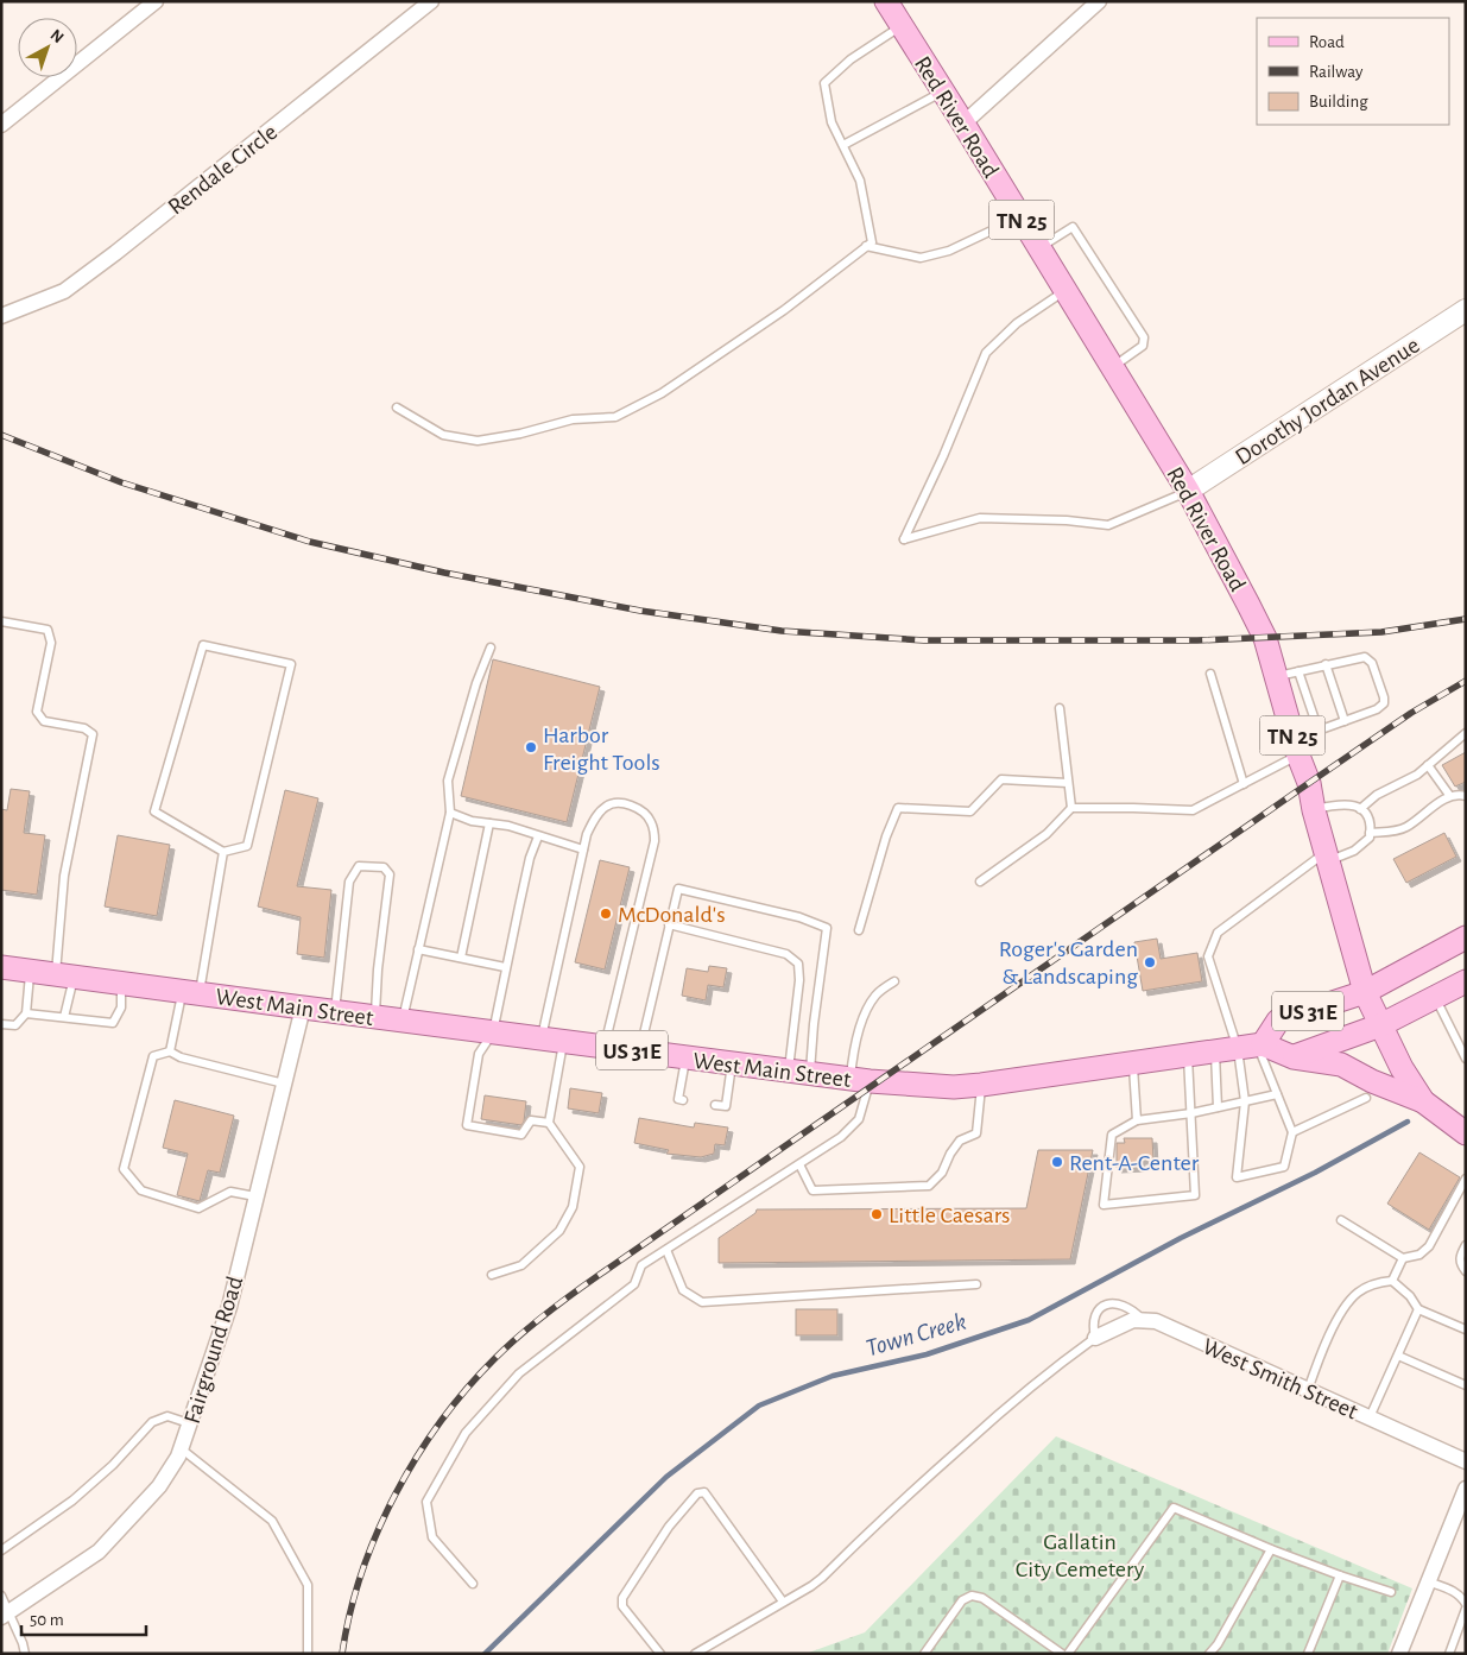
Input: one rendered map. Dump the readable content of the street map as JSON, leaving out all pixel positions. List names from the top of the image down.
{
  "streets": {
    "main road": [
      "Red River Road",
      "TN 25",
      "West Main Street",
      "US 31E"
    ],
    "street": [
      "Rendale Circle",
      "Dorothy Jordan Avenue",
      "Fairground Road",
      "West Smith Street"
    ]
  },
  "crossings": [
    ["Red River Road", "TN 25"],
    ["Red River Road", "Dorothy Jordan Avenue"],
    ["Red River Road", "US 31E"],
    ["West Main Street", "US 31E"],
    ["West Main Street", "Fairground Road"]
  ],
  "water": ["Town Creek"],
  "parks": ["Gallatin City Cemetery"],
  "places": [
    "Harbor Freight Tools",
    "McDonald's",
    "Roger's Garden & Landscaping",
    "Rent-A-Center",
    "Little Caesars"
  ],
  "legend": ["Road", "Railway", "Building"],
  "scale_bar": "50 m",
  "north": "top right"
}
